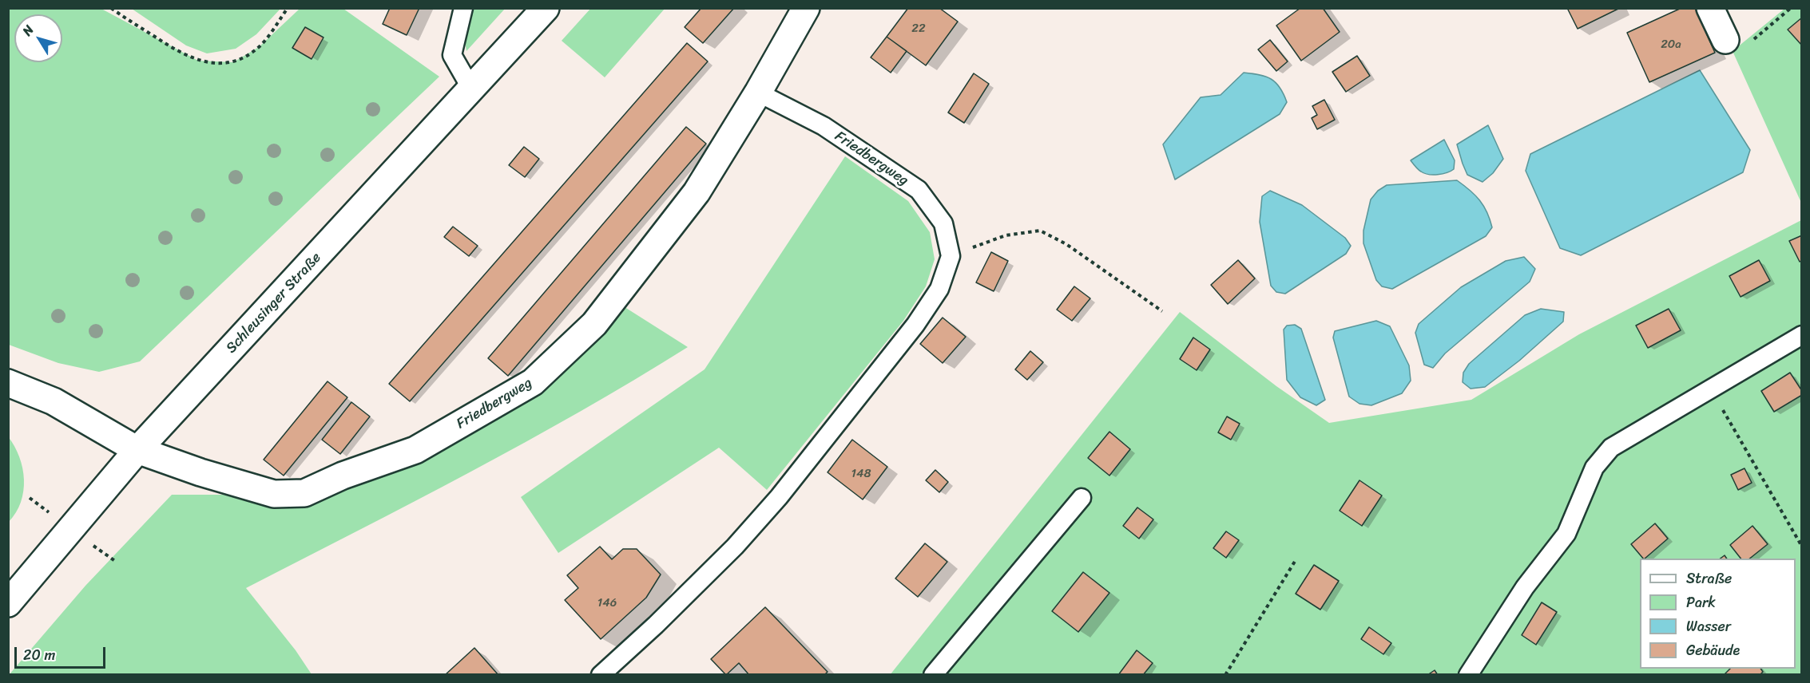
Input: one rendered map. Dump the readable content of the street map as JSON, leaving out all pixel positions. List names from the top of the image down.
{
  "streets": {
    "street": ["Friedbergweg", "Schleusinger Straße"]
  },
  "crossings": [
    ["Friedbergweg", "Schleusinger Straße"]
  ],
  "house_numbers": [
    "22",
    "20a",
    "148",
    "146"
  ],
  "legend": [
    "Straße",
    "Park",
    "Wasser",
    "Gebäude"
  ],
  "scale_bar": "20 m",
  "north": "top left"
}
